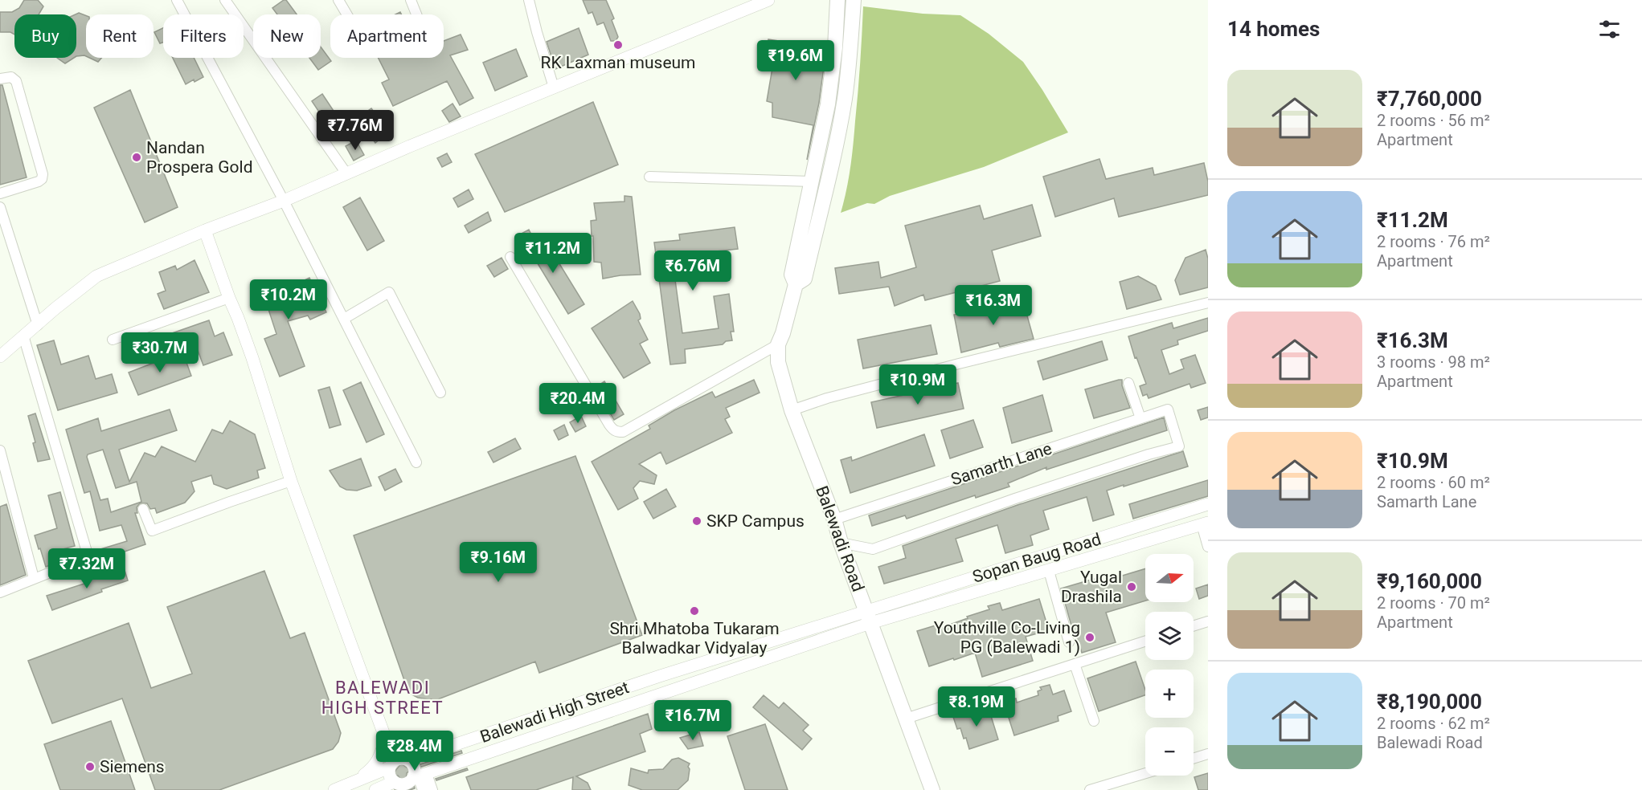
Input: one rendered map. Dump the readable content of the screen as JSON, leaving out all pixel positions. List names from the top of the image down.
{
  "streets": {
    "main road": ["Balewadi Road"],
    "street": ["Samarth Lane", "Sopan Baug Road", "Balewadi High Street"]
  },
  "crossings": [
    ["Samarth Lane", "Balewadi Road"],
    ["Balewadi Road", "Sopan Baug Road"],
    ["Balewadi Road", "Balewadi High Street"],
    ["Sopan Baug Road", "Balewadi High Street"]
  ],
  "districts": ["BALEWADI HIGH STREET"],
  "places": [
    "RK Laxman museum",
    "Nandan Prospera Gold",
    "SKP Campus",
    "Yugal Drashila",
    "Shri Mhatoba Tukaram Balwadkar Vidyalay",
    "Youthville Co-Living PG (Balewadi 1)",
    "Siemens"
  ],
  "north": "right",
  "page": {
    "heading": "14 homes",
    "chip": [
      "Buy",
      "Rent",
      "Filters",
      "New",
      "Apartment"
    ],
    "price": [
      "₹19.6M",
      "₹7.76M",
      "₹11.2M",
      "₹6.76M",
      "₹10.2M",
      "₹16.3M",
      "₹30.7M",
      "₹10.9M",
      "₹20.4M",
      "₹9.16M",
      "₹7.32M",
      "₹8.19M",
      "₹16.7M",
      "₹28.4M"
    ],
    "list": [
      {
        "name": "₹7,760,000",
        "note": "2 rooms · 56 m² · Apartment"
      },
      {
        "name": "₹11.2M",
        "note": "2 rooms · 76 m² · Apartment"
      },
      {
        "name": "₹16.3M",
        "note": "3 rooms · 98 m² · Apartment"
      },
      {
        "name": "₹10.9M",
        "note": "2 rooms · 60 m² · Samarth Lane"
      },
      {
        "name": "₹9,160,000",
        "note": "2 rooms · 70 m² · Apartment"
      },
      {
        "name": "₹8,190,000",
        "note": "2 rooms · 62 m² · Balewadi Road"
      }
    ],
    "map_buttons": ["+", "−"]
  }
}
